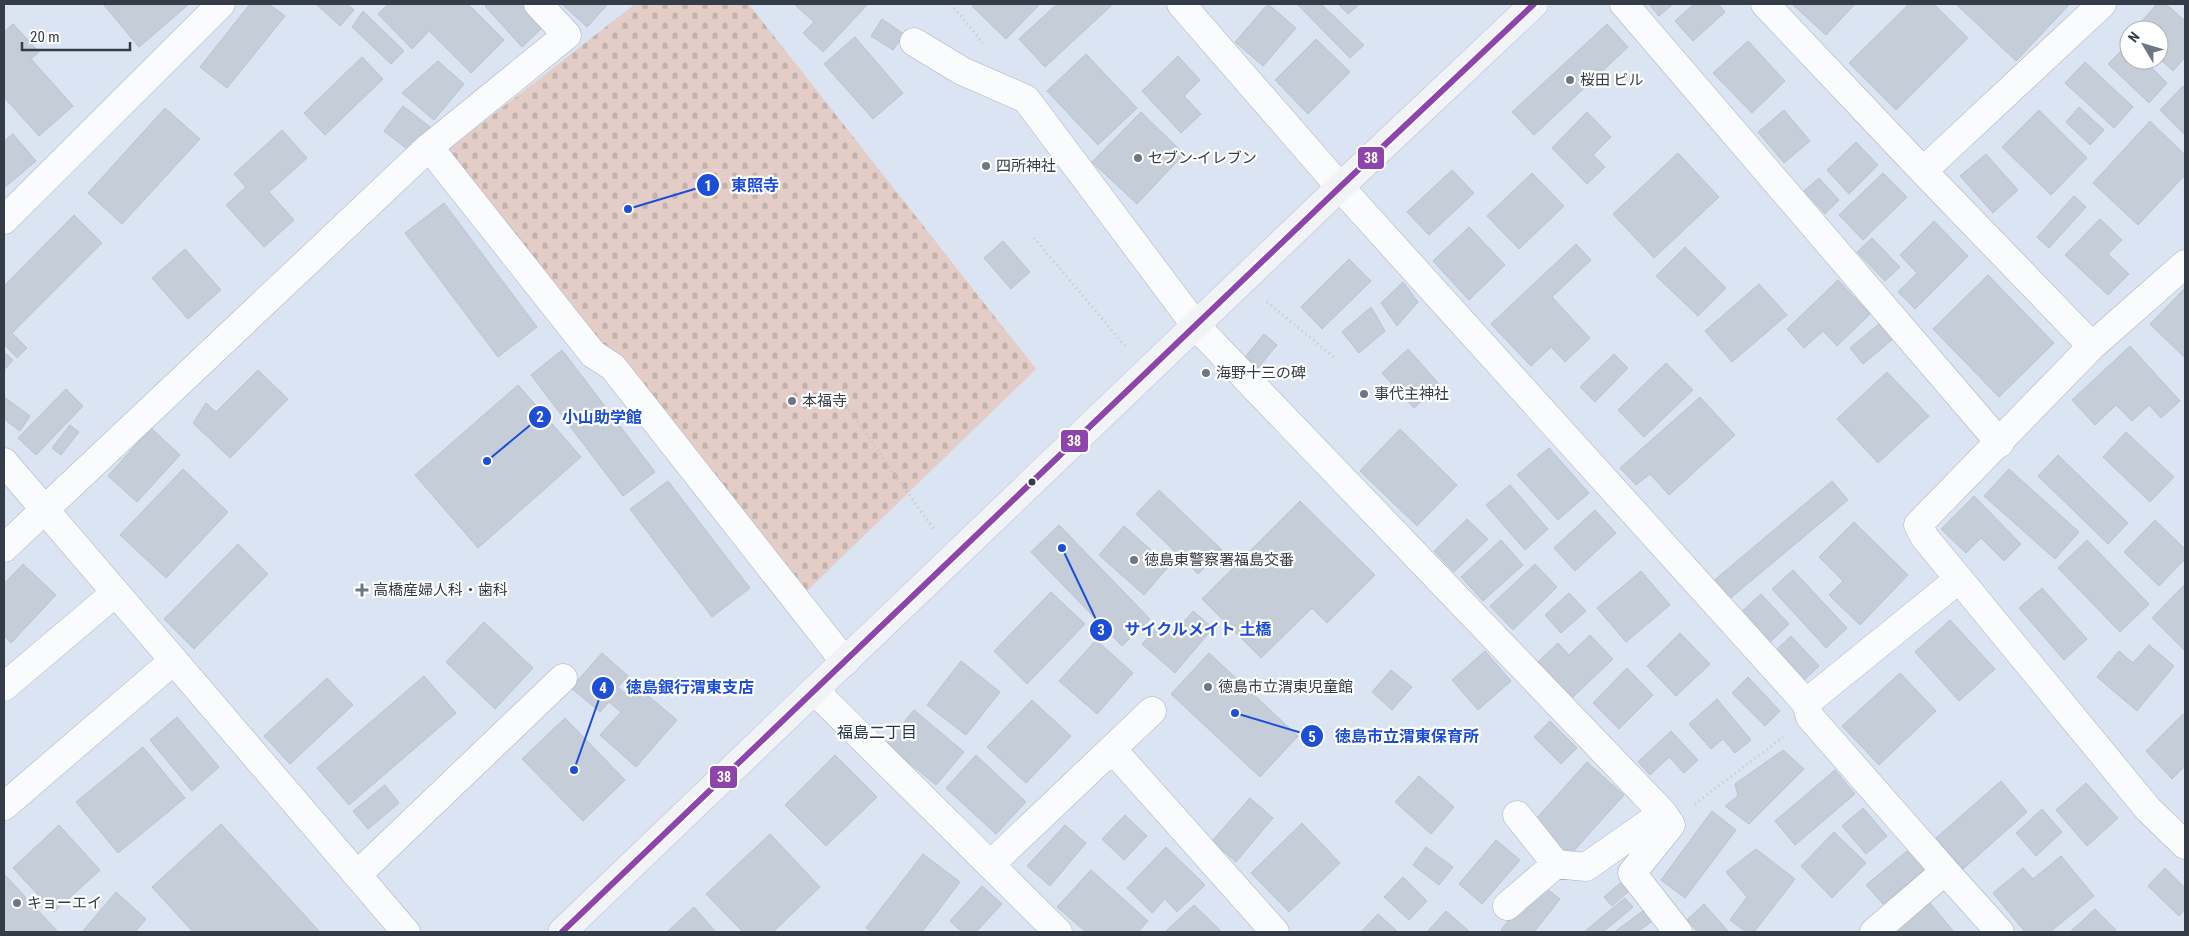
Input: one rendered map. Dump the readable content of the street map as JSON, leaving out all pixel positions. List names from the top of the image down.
{
  "districts": ["福島二丁目"],
  "places": {
    "other": [
      "桜田 ビル",
      "セブン-イレブン",
      "四所神社",
      "東照寺",
      "海野十三の碑",
      "事代主神社",
      "本福寺",
      "小山助学館",
      "サイクルメイト 土橋",
      "徳島東警察署福島交番",
      "徳島市立渭東児童館",
      "徳島市立渭東保育所",
      "徳島銀行渭東支店",
      "キョーエイ"
    ],
    "health": ["高橋産婦人科・歯科"]
  },
  "lines": ["transit line 38"],
  "scale_bar": "20 m",
  "north": "top left"
}
